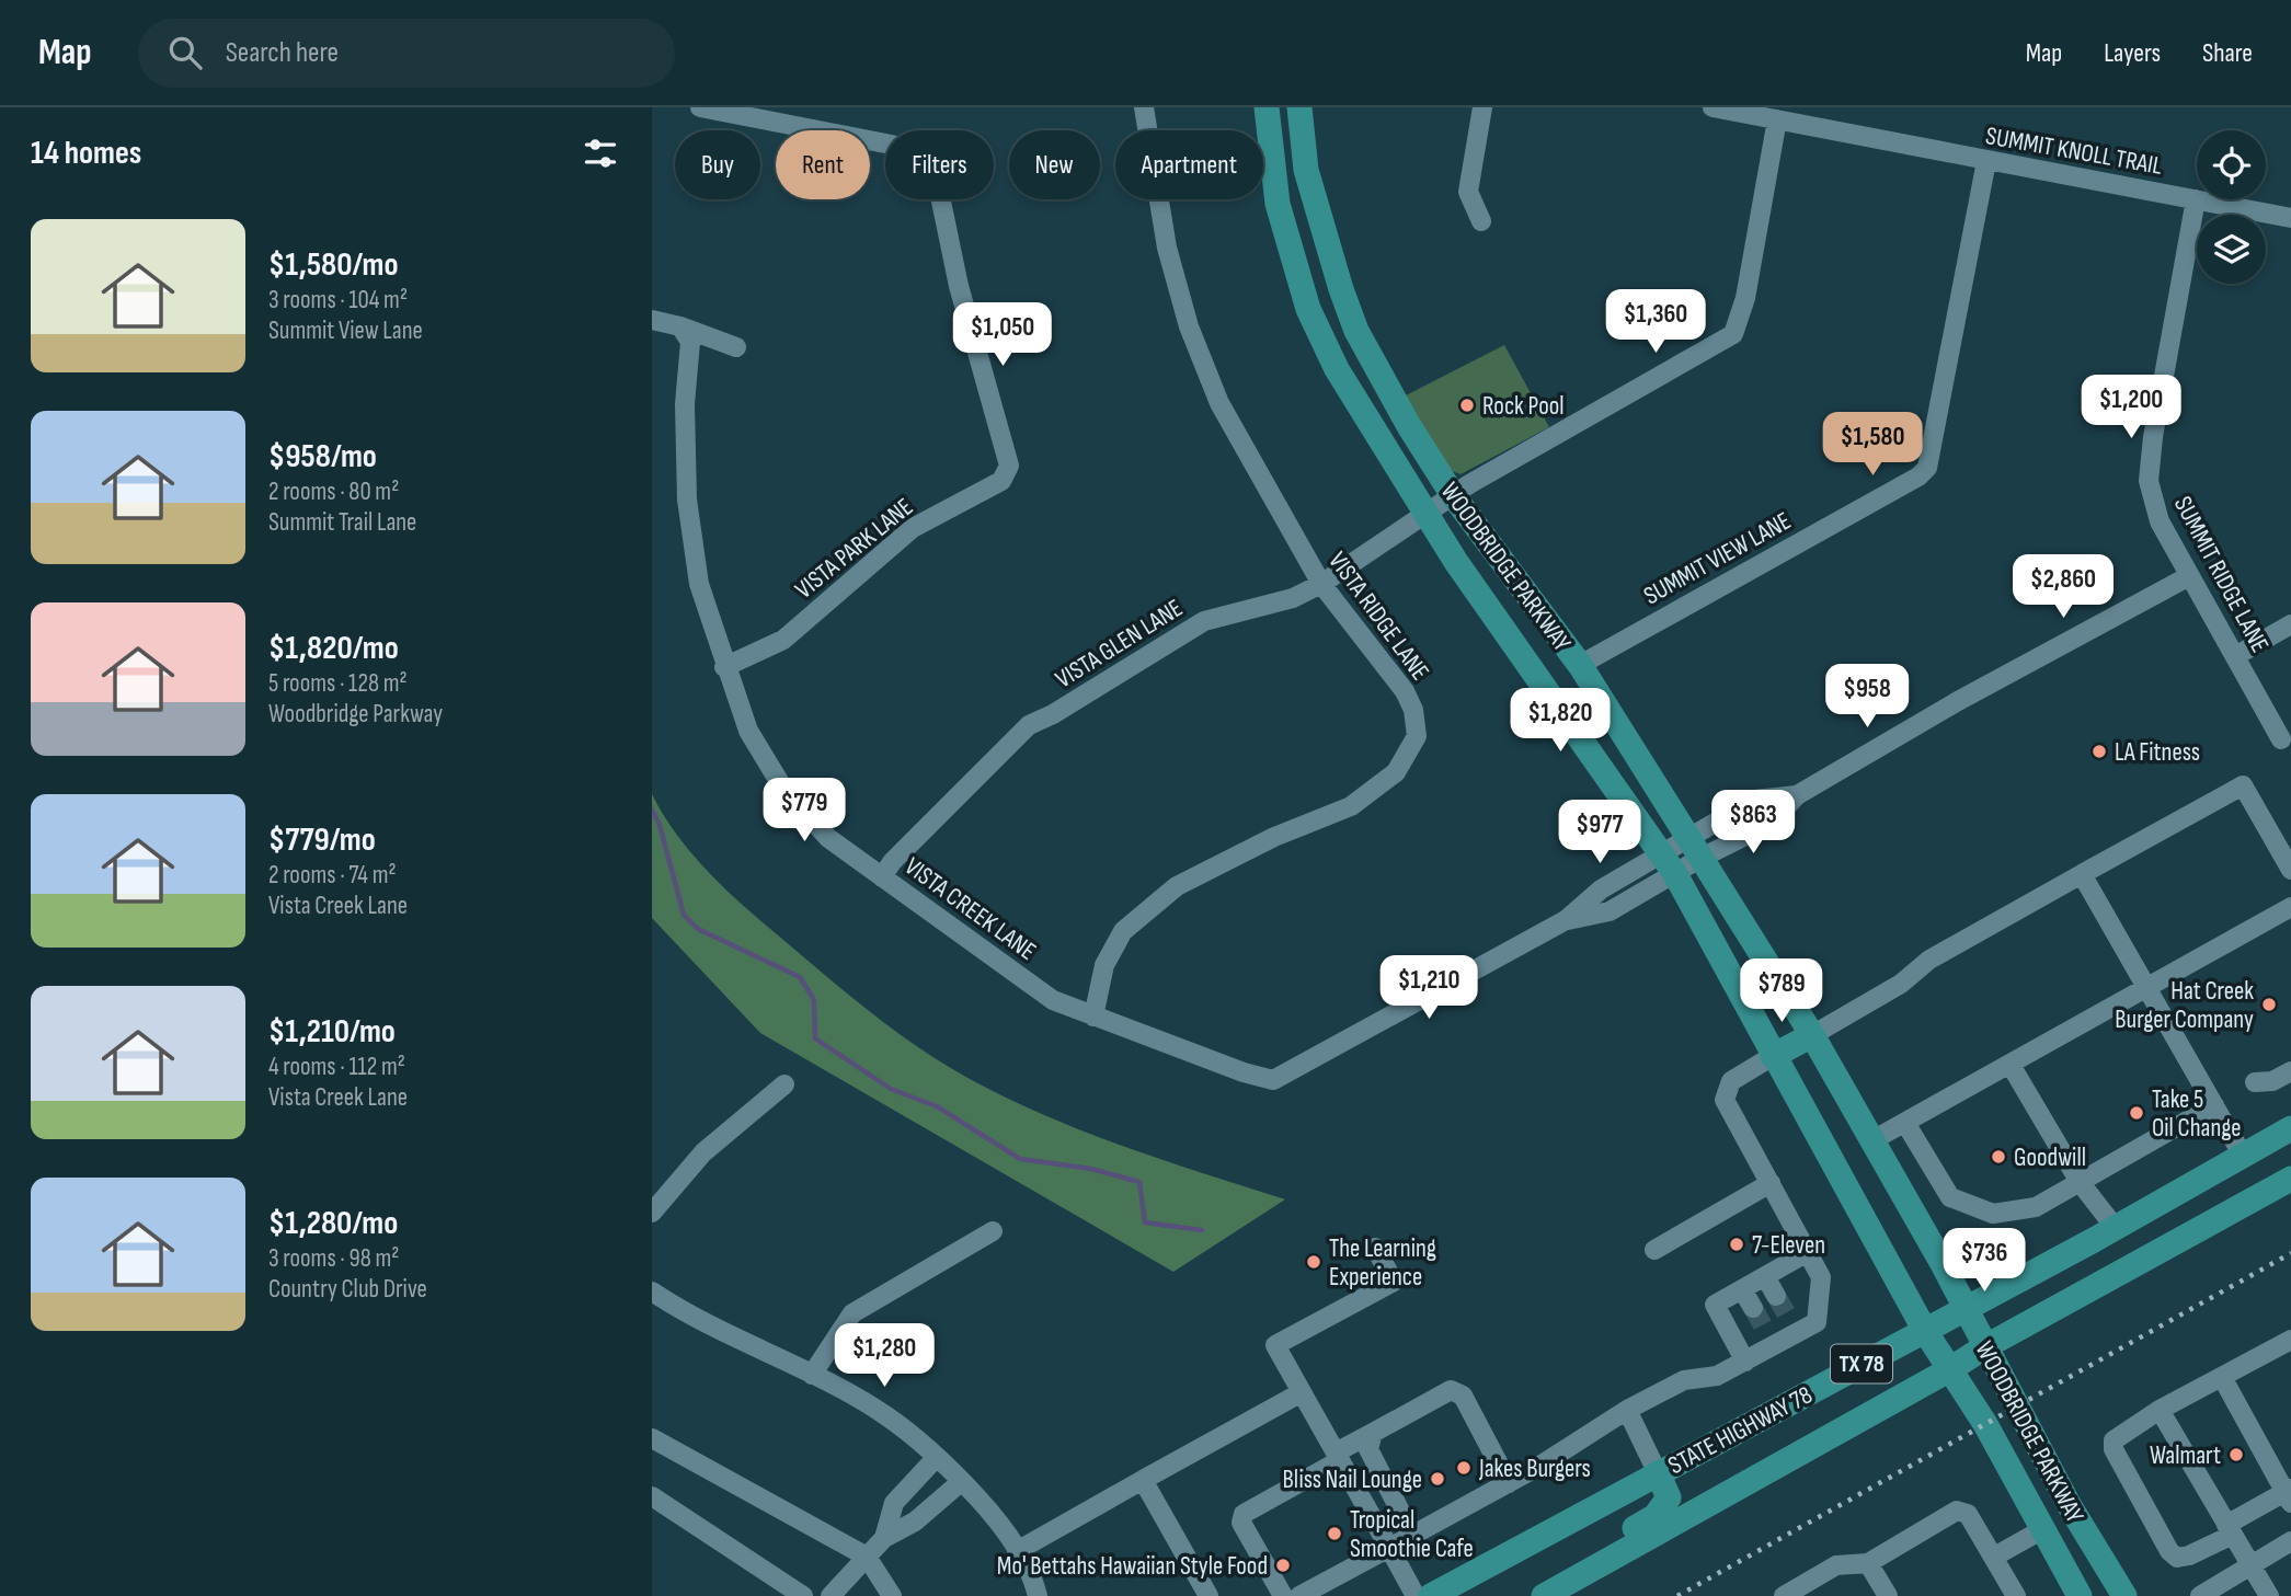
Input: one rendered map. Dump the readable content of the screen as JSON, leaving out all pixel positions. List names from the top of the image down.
{
  "streets": {
    "main road": ["WOODBRIDGE PARKWAY", "TX 78", "STATE HIGHWAY 78"],
    "street": [
      "SUMMIT KNOLL TRAIL",
      "VISTA PARK LANE",
      "SUMMIT VIEW LANE",
      "SUMMIT RIDGE LANE",
      "VISTA RIDGE LANE",
      "VISTA GLEN LANE",
      "VISTA CREEK LANE"
    ]
  },
  "crossings": [
    ["SUMMIT KNOLL TRAIL", "SUMMIT VIEW LANE"],
    ["SUMMIT KNOLL TRAIL", "SUMMIT RIDGE LANE"],
    ["SUMMIT KNOLL TRAIL", "VISTA GLEN LANE"],
    ["VISTA PARK LANE", "VISTA CREEK LANE"],
    ["SUMMIT VIEW LANE", "WOODBRIDGE PARKWAY"],
    ["WOODBRIDGE PARKWAY", "VISTA GLEN LANE"],
    ["WOODBRIDGE PARKWAY", "VISTA CREEK LANE"],
    ["WOODBRIDGE PARKWAY", "STATE HIGHWAY 78"],
    ["VISTA RIDGE LANE", "VISTA GLEN LANE"],
    ["VISTA RIDGE LANE", "VISTA CREEK LANE"],
    ["VISTA GLEN LANE", "VISTA CREEK LANE"]
  ],
  "places": [
    "Rock Pool",
    "LA Fitness",
    "Hat Creek Burger Company",
    "Take 5 Oil Change",
    "Goodwill",
    "7-Eleven",
    "The Learning Experience",
    "Walmart",
    "Jakes Burgers",
    "Bliss Nail Lounge",
    "Tropical Smoothie Cafe",
    "Mo' Bettahs Hawaiian Style Food"
  ],
  "page": {
    "header": "Map",
    "search": "Search here",
    "nav": ["Map", "Layers", "Share"],
    "heading": "14 homes",
    "chip": [
      "Buy",
      "Rent",
      "Filters",
      "New",
      "Apartment"
    ],
    "list": [
      {
        "name": "$1,580/mo",
        "note": "3 rooms · 104 m² · Summit View Lane"
      },
      {
        "name": "$958/mo",
        "note": "2 rooms · 80 m² · Summit Trail Lane"
      },
      {
        "name": "$1,820/mo",
        "note": "5 rooms · 128 m² · Woodbridge Parkway"
      },
      {
        "name": "$779/mo",
        "note": "2 rooms · 74 m² · Vista Creek Lane"
      },
      {
        "name": "$1,210/mo",
        "note": "4 rooms · 112 m² · Vista Creek Lane"
      },
      {
        "name": "$1,280/mo",
        "note": "3 rooms · 98 m² · Country Club Drive"
      }
    ],
    "price": [
      "$1,360",
      "$1,050",
      "$1,200",
      "$1,580",
      "$2,860",
      "$958",
      "$1,820",
      "$779",
      "$863",
      "$977",
      "$1,210",
      "$789",
      "$736",
      "$1,280"
    ]
  }
}
